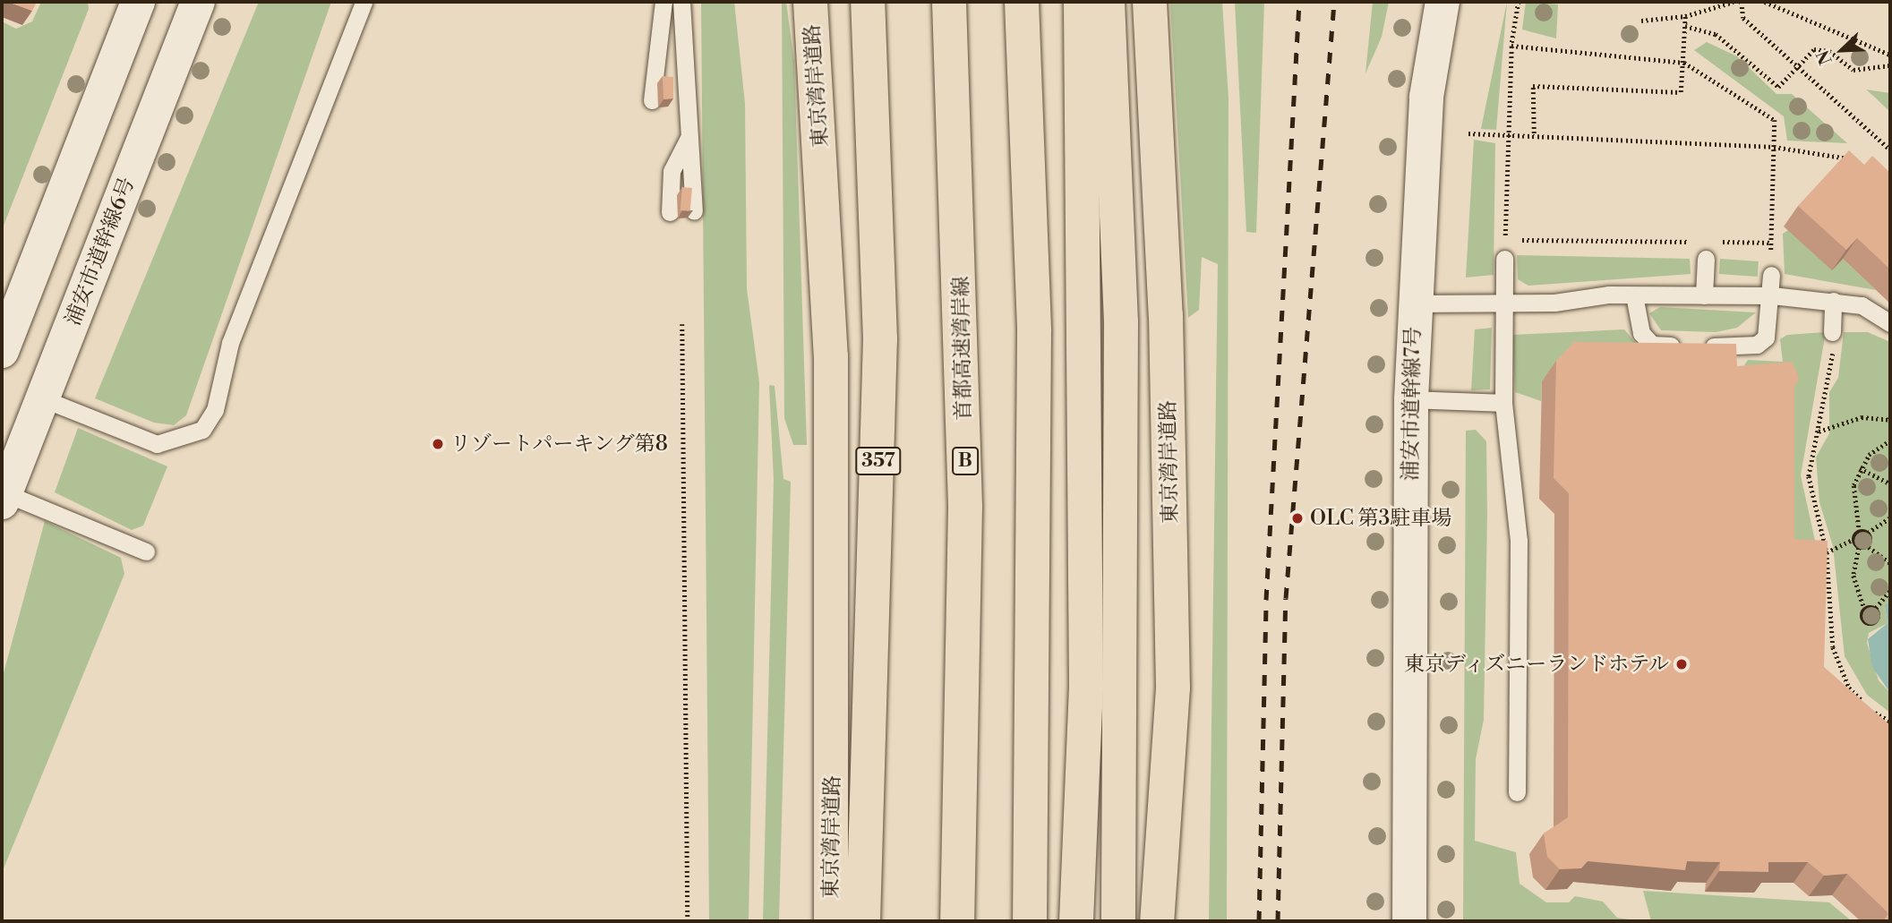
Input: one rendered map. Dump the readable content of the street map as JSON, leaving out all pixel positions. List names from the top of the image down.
{
  "streets": {
    "highway": [
      "東京湾岸道路",
      "首都高速湾岸線",
      "357",
      "B"
    ],
    "street": ["浦安市道幹線6号", "浦安市道幹線7号"]
  },
  "places": ["リゾートパーキング第8", "OLC 第3駐車場", "東京ディズニーランドホテル"],
  "north": "bottom left"
}
